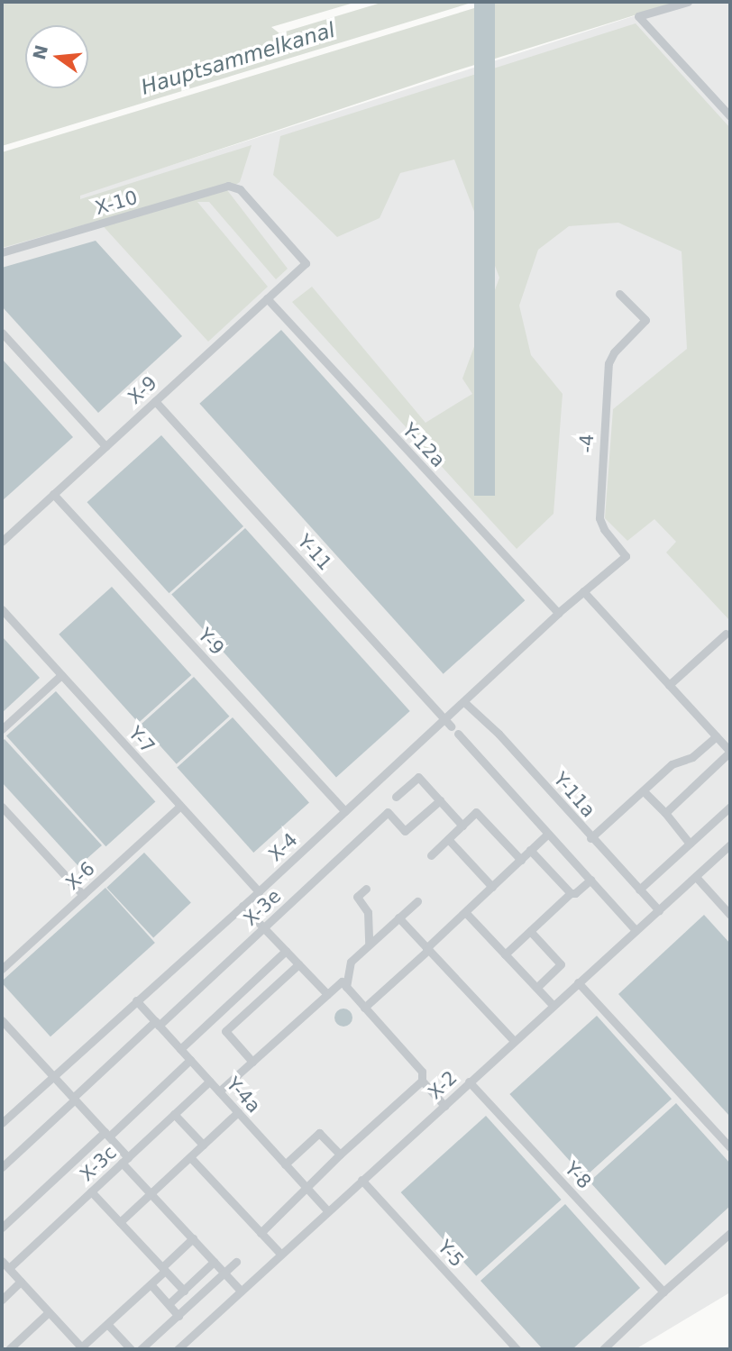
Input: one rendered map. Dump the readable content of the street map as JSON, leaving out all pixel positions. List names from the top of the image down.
{
  "streets": {
    "street": [
      "X-10",
      "X-9",
      "-4",
      "Y-12a",
      "Y-11",
      "Y-9",
      "Y-7",
      "Y-11a",
      "X-4",
      "X-6",
      "X-3e",
      "X-2",
      "Y-4a",
      "X-3c",
      "Y-8",
      "Y-5"
    ]
  },
  "crossings": [
    ["X-10", "X-9"],
    ["X-9", "Y-12a"],
    ["X-9", "Y-11"],
    ["X-9", "Y-9"],
    ["-4", "X-4"],
    ["Y-12a", "X-4"],
    ["Y-11", "X-4"],
    ["Y-9", "X-4"],
    ["Y-7", "X-4"],
    ["Y-7", "X-6"],
    ["Y-11a", "X-4"],
    ["Y-11a", "X-2"],
    ["X-4", "Y-4a"],
    ["X-3e", "Y-4a"],
    ["X-2", "Y-4a"],
    ["X-2", "Y-8"],
    ["X-2", "Y-5"],
    ["Y-4a", "X-3c"]
  ],
  "water": ["Hauptsammelkanal"],
  "north": "left"
}
